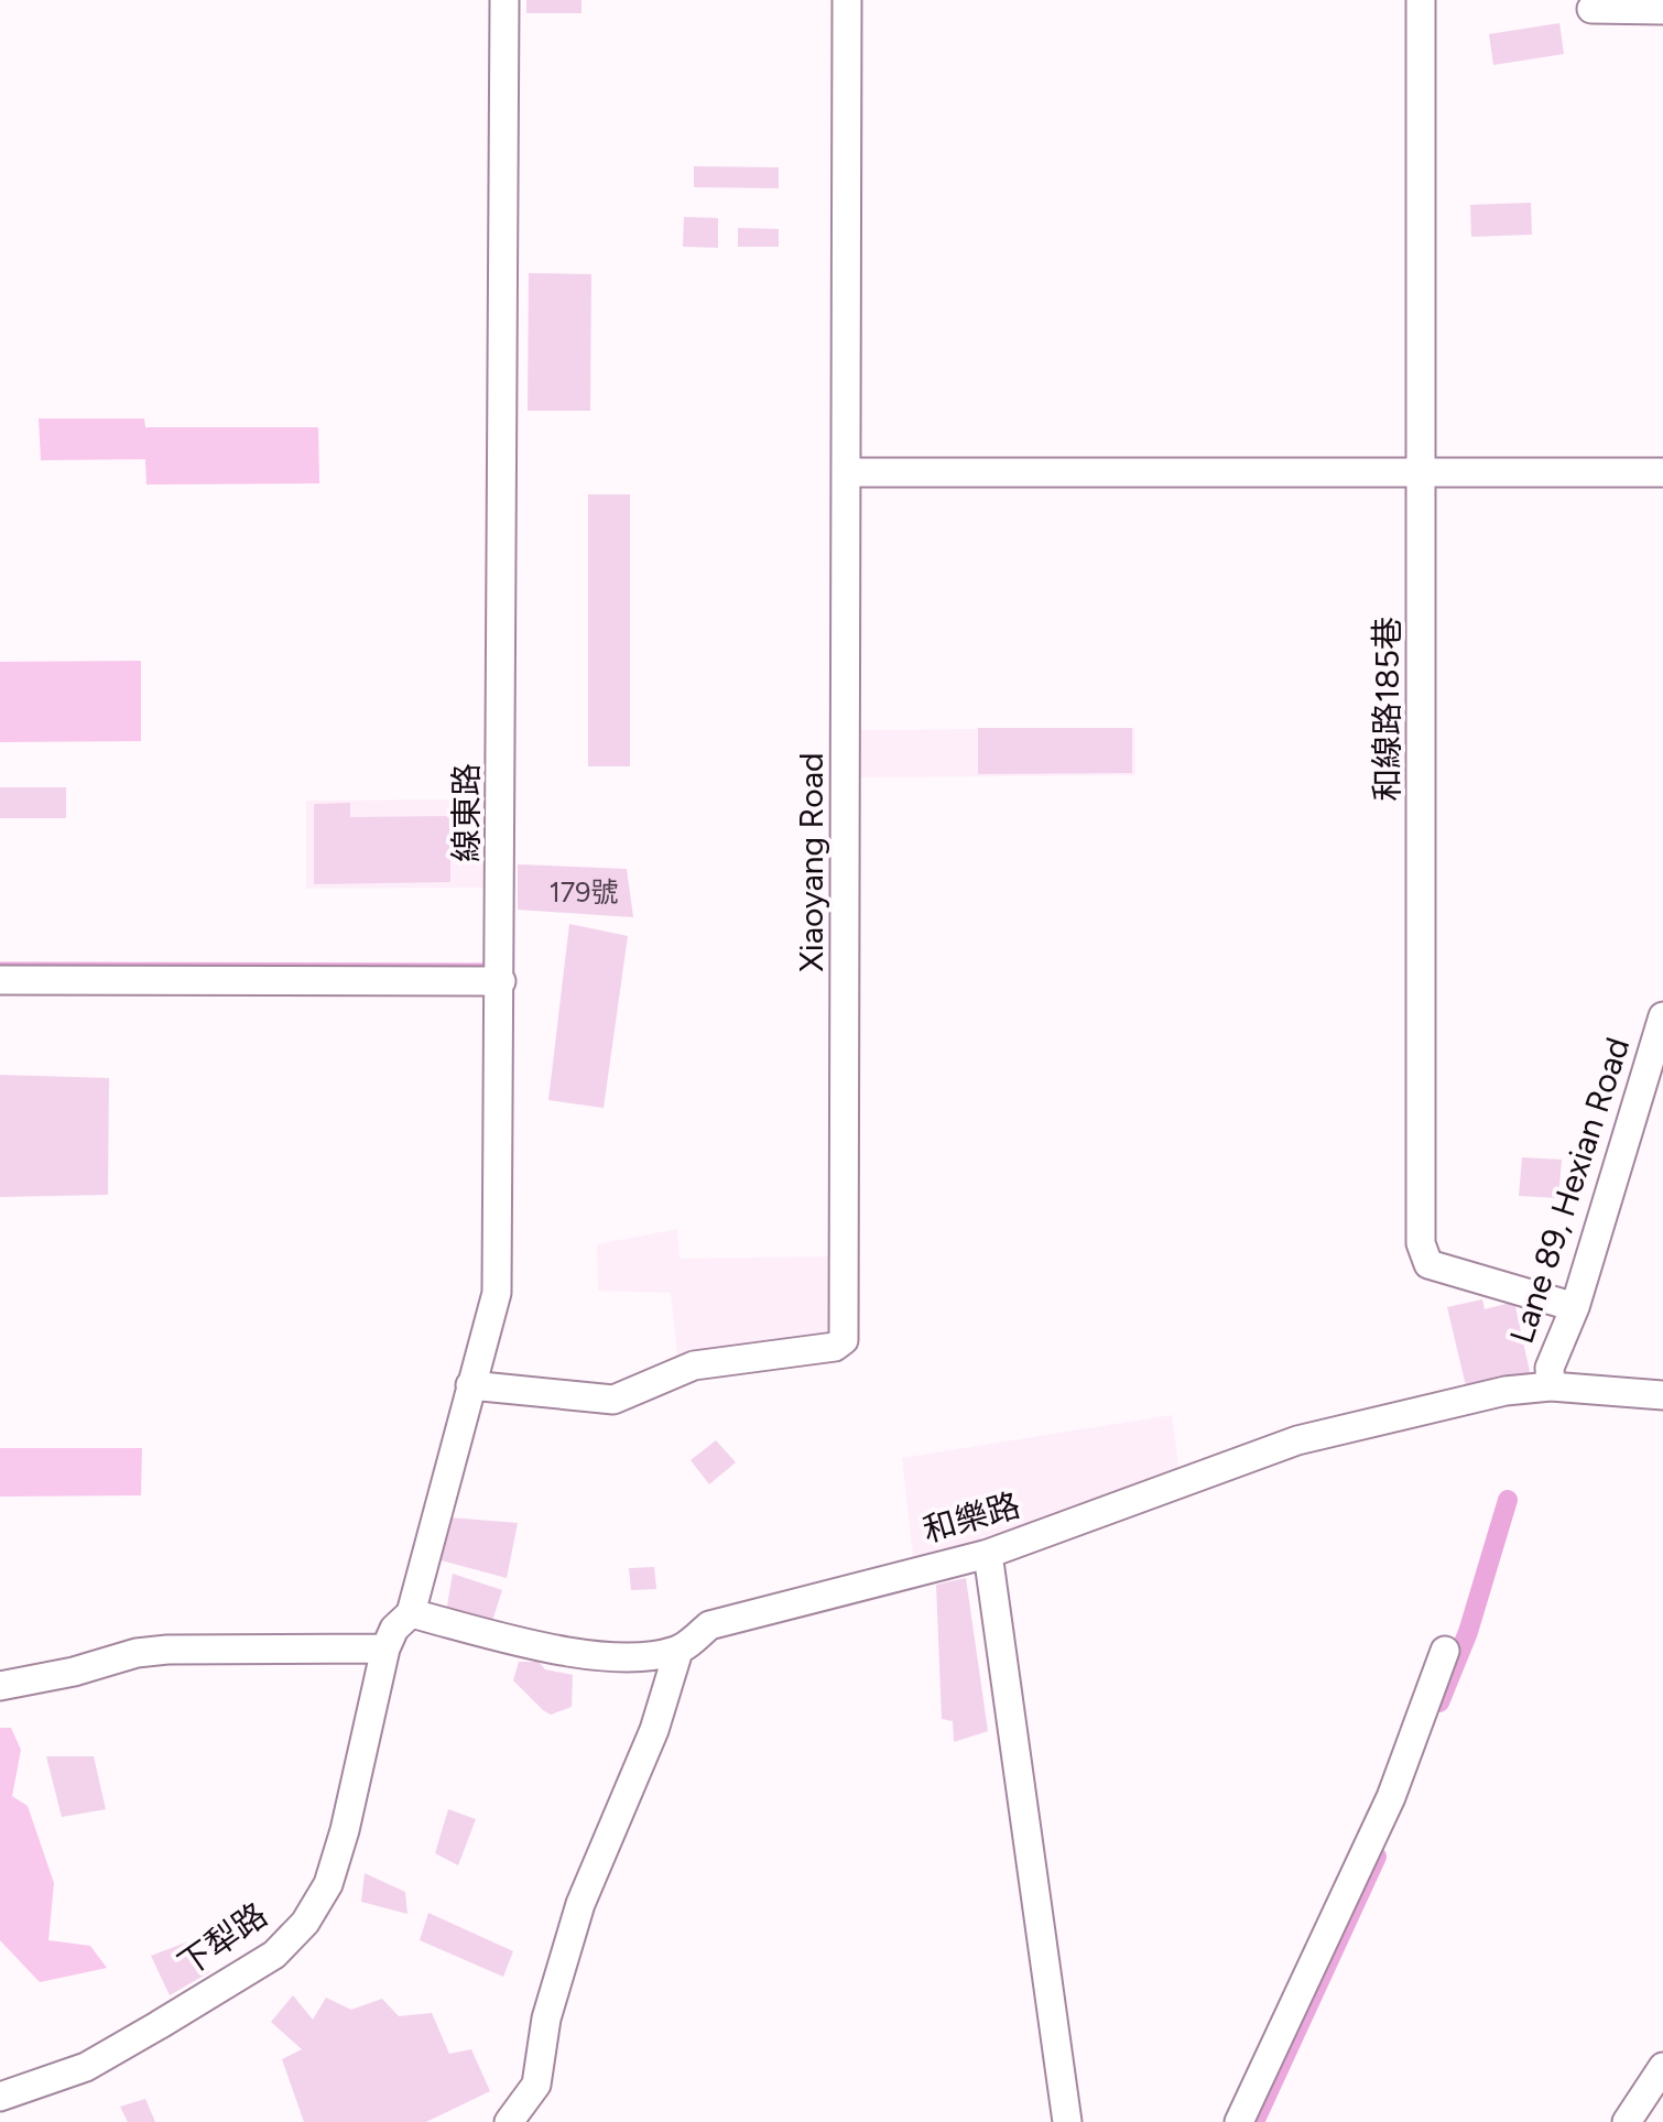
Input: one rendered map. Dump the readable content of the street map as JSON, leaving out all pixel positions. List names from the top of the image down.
{
  "streets": {
    "street": [
      "和線路185巷",
      "線東路",
      "Xiaoyang Road",
      "Lane 89, Hexian Road",
      "和樂路",
      "下犁路"
    ]
  },
  "crossings": [
    ["和線路185巷", "Lane 89, Hexian Road"],
    ["線東路", "Xiaoyang Road"],
    ["線東路", "和樂路"],
    ["線東路", "下犁路"],
    ["Lane 89, Hexian Road", "和樂路"],
    ["和樂路", "下犁路"]
  ],
  "house_numbers": ["179號"]
}
